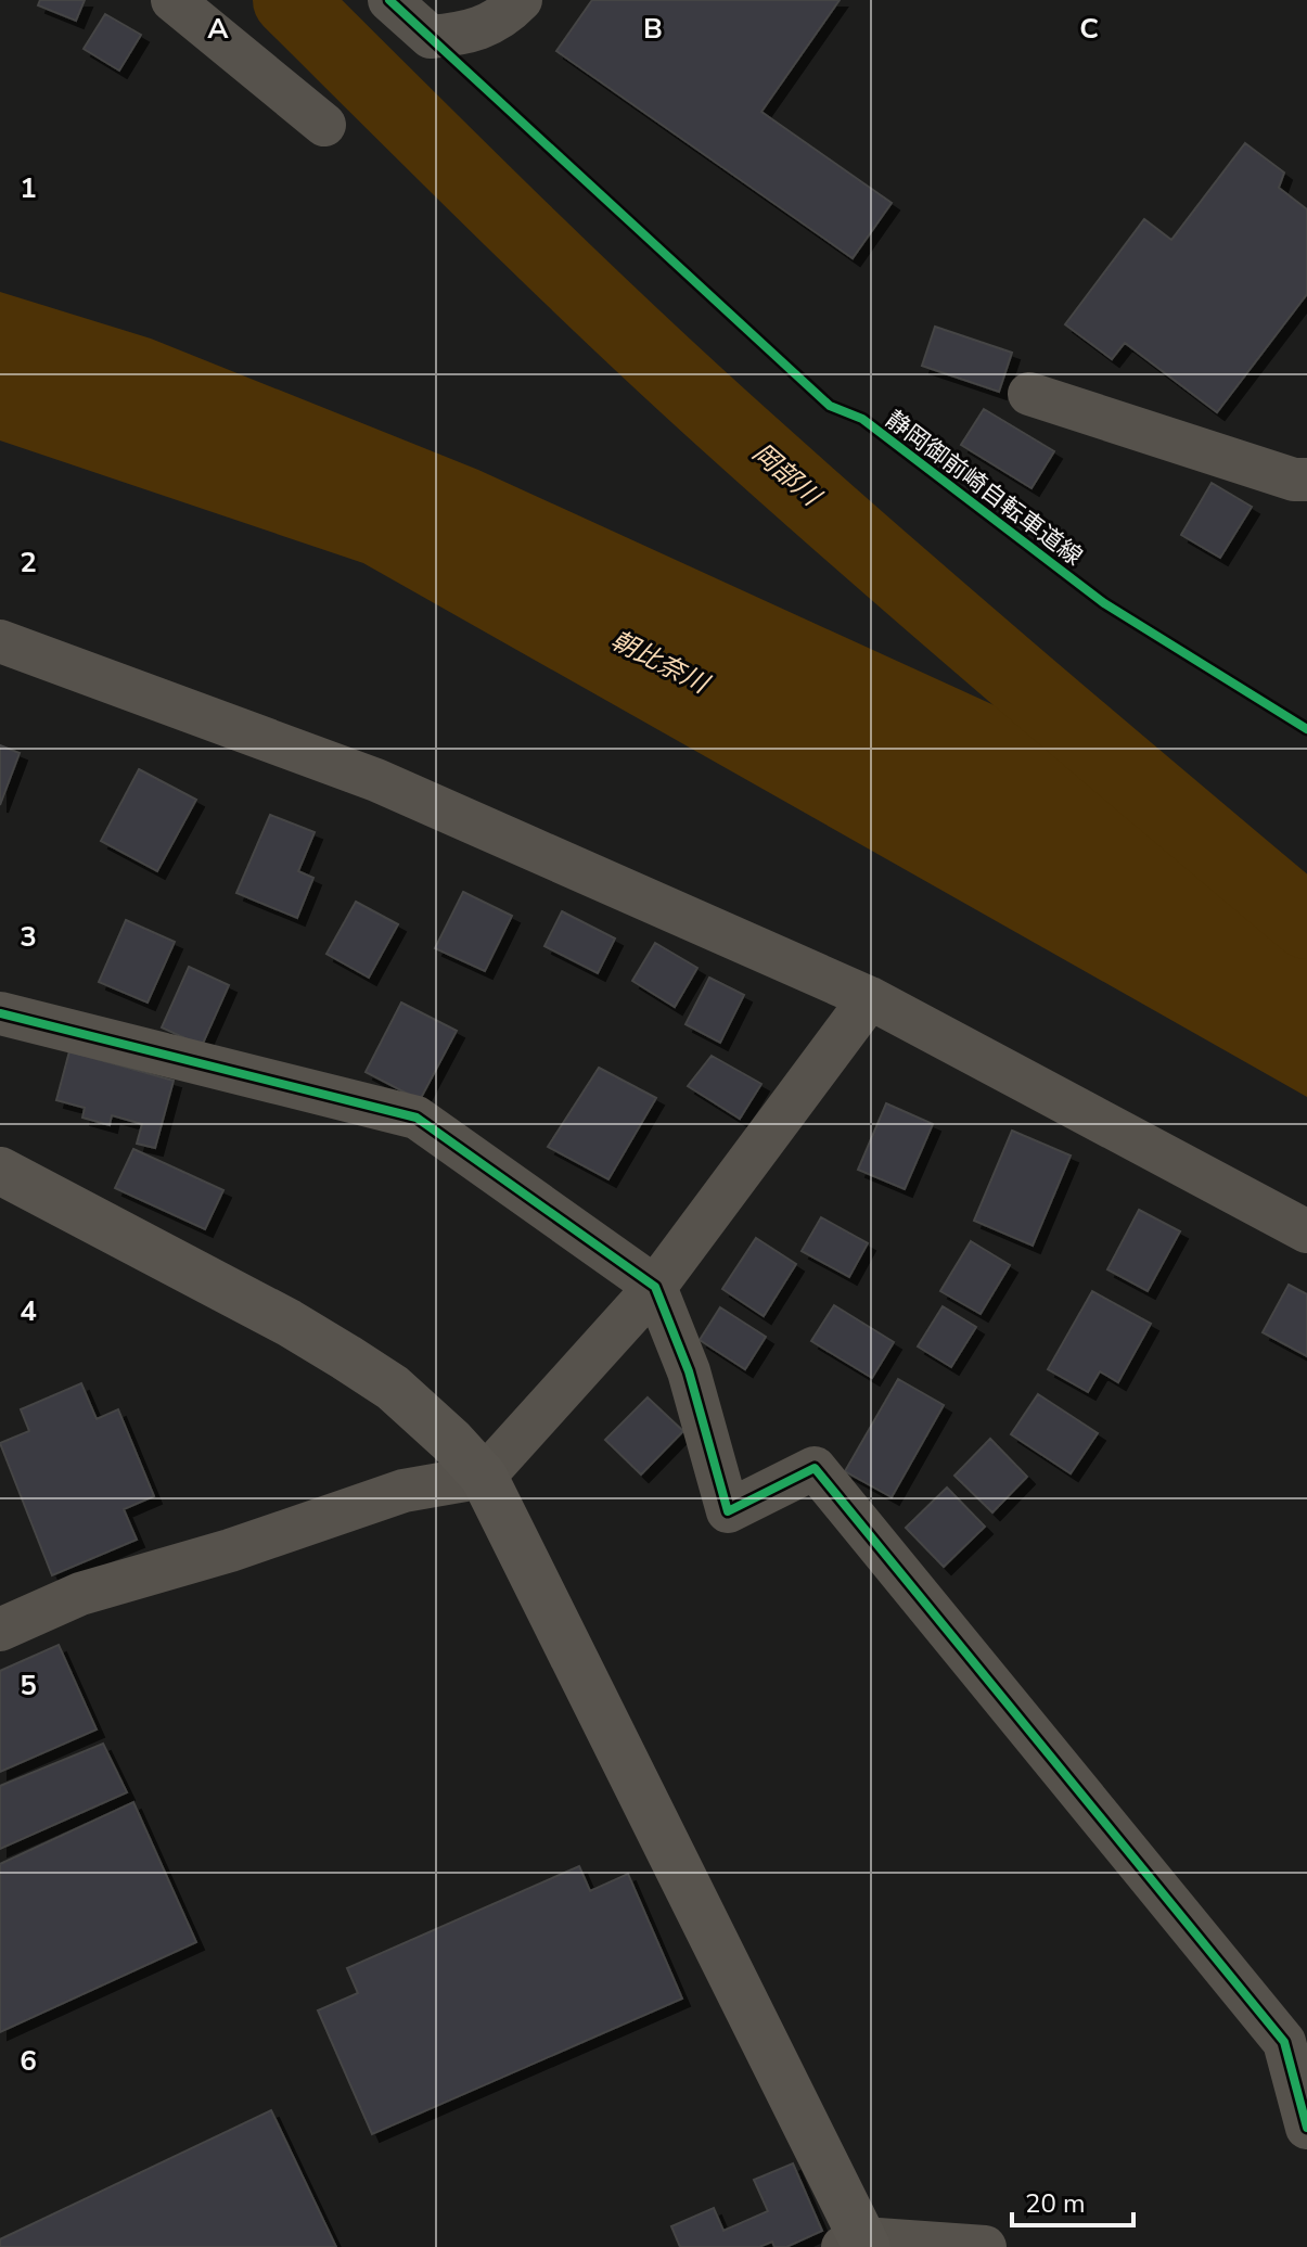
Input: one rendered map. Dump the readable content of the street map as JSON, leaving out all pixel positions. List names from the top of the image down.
{
  "streets": {
    "cycle path": ["静岡御前崎自転車道線"]
  },
  "water": ["岡部川", "朝比奈川"],
  "scale_bar": "20 m",
  "grid": {
    "columns": ["A", "B", "C"],
    "rows": [
      "1",
      "2",
      "3",
      "4",
      "5",
      "6"
    ]
  }
}
